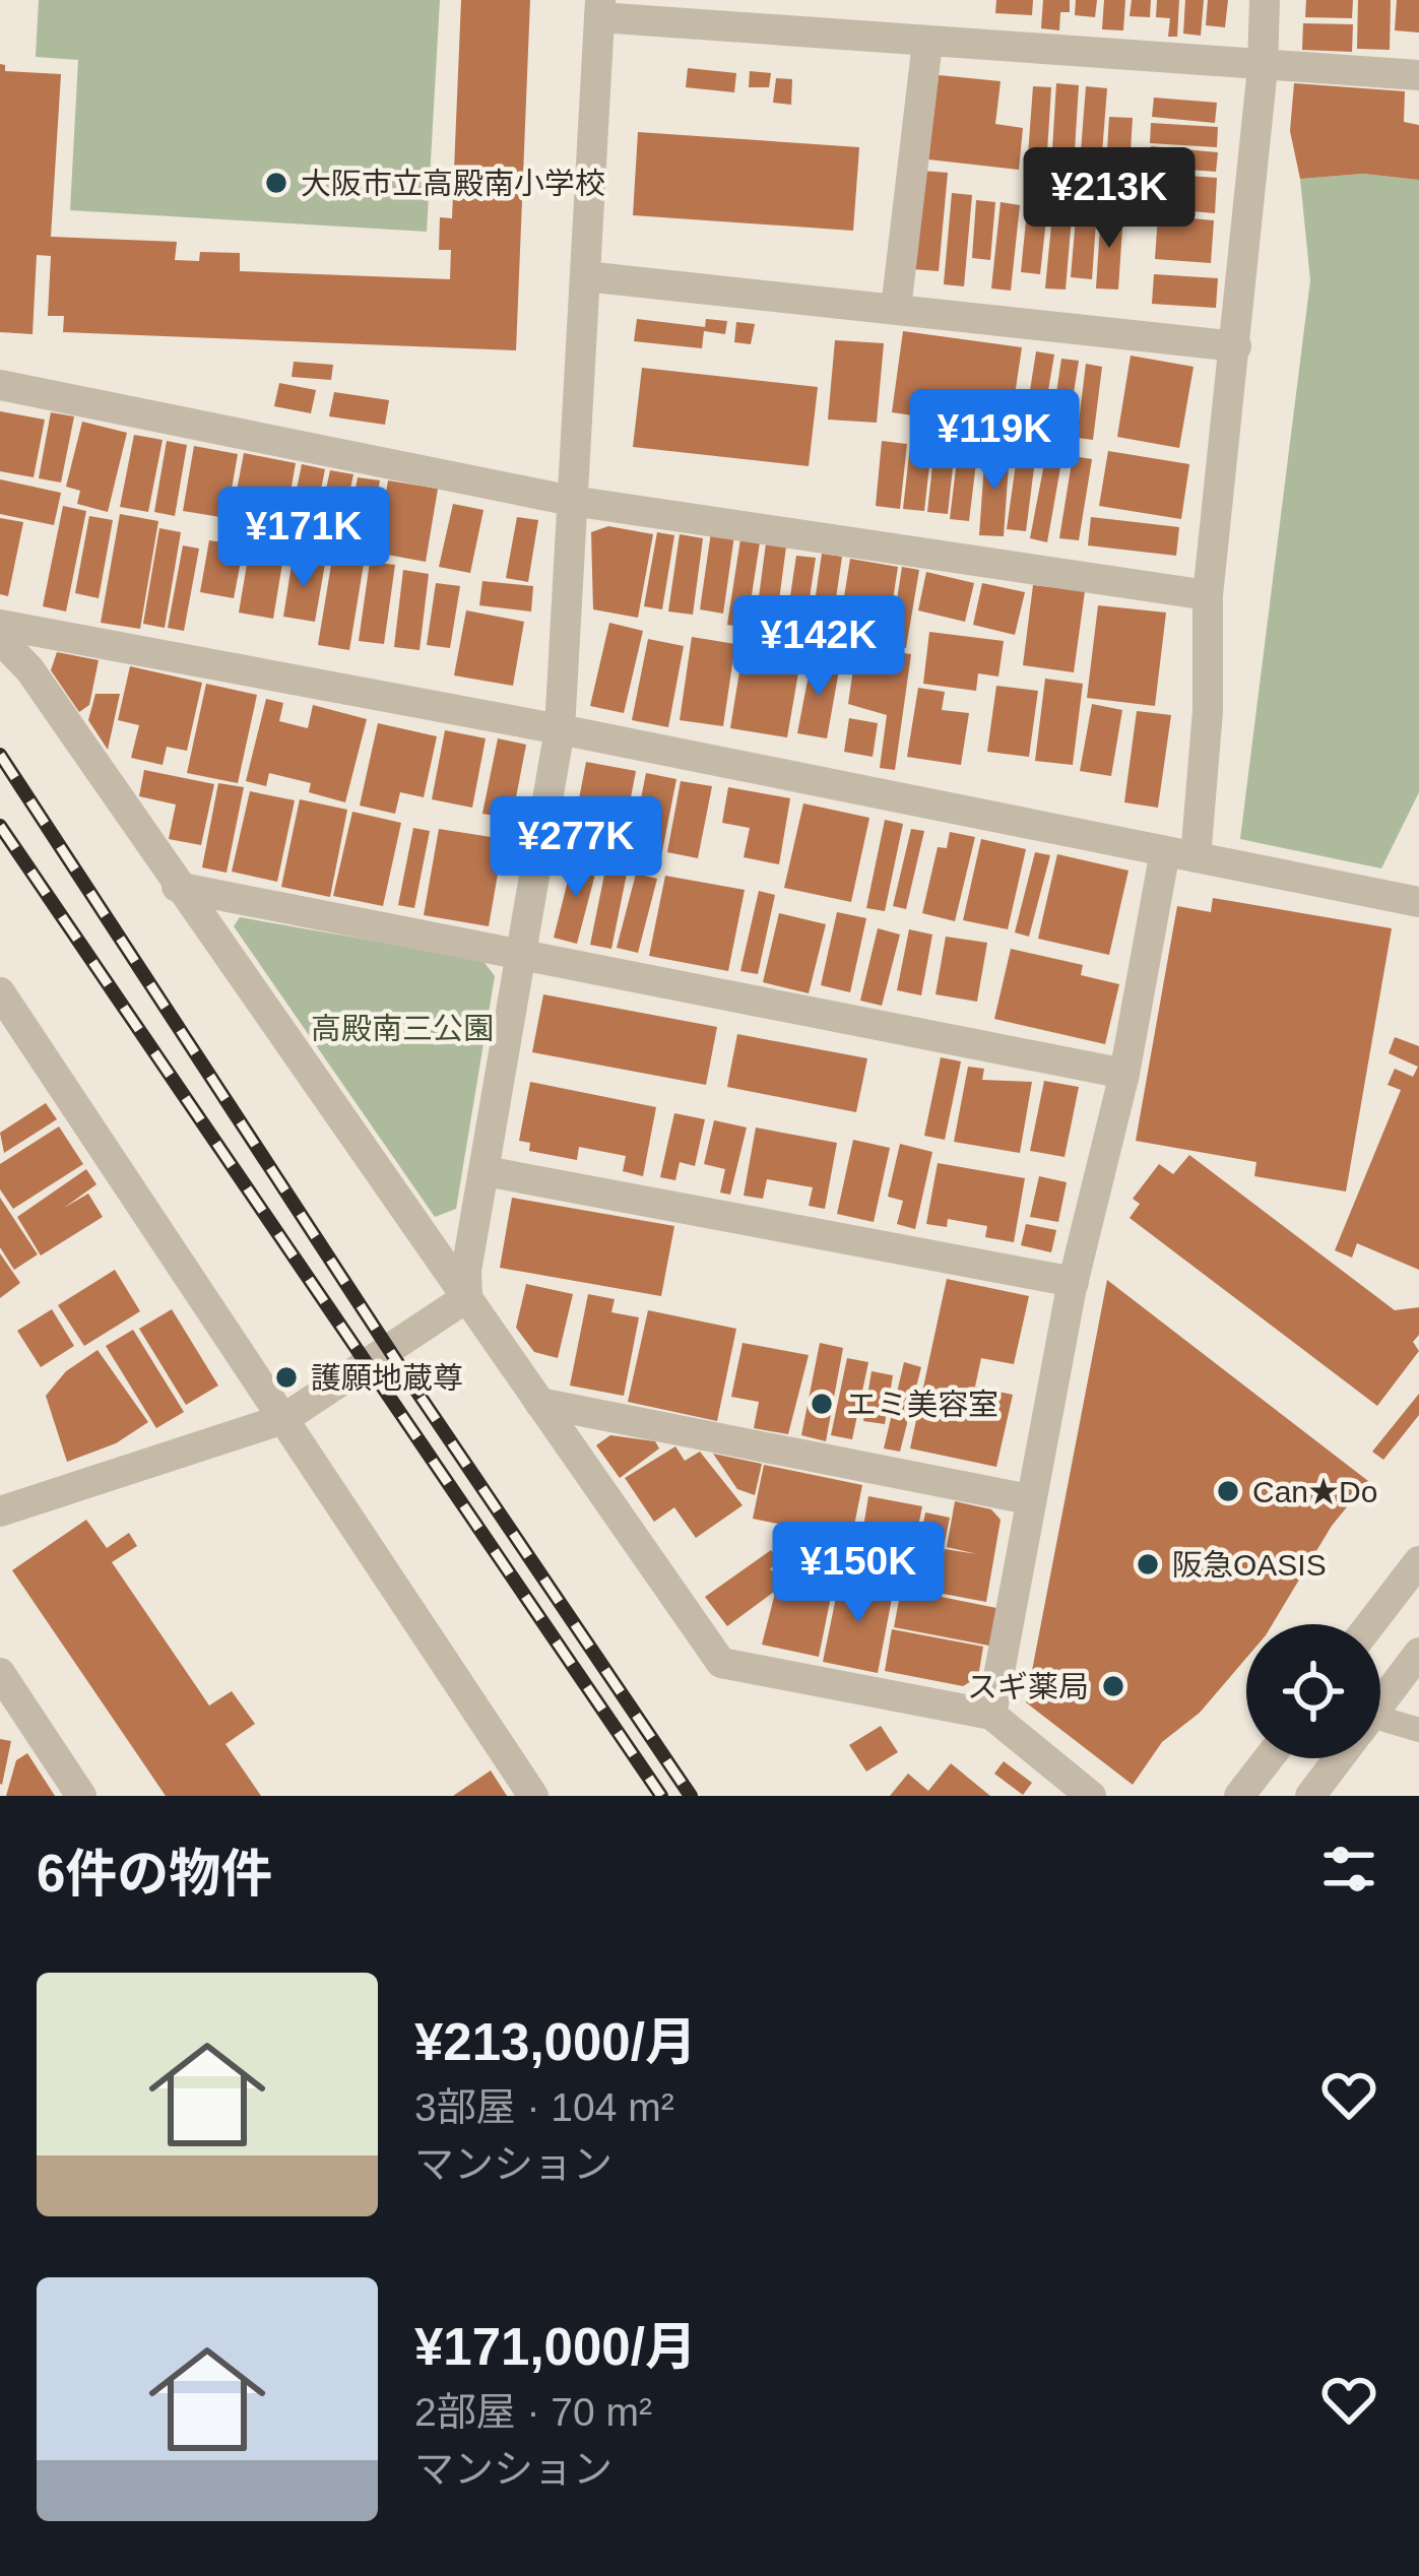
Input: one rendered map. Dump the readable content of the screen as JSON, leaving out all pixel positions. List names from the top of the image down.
{
  "parks": ["高殿南三公園"],
  "places": [
    "大阪市立高殿南小学校",
    "護願地蔵尊",
    "エミ美容室",
    "Can★Do",
    "阪急OASIS",
    "スギ薬局"
  ],
  "page": {
    "price": [
      "¥213K",
      "¥119K",
      "¥171K",
      "¥142K",
      "¥277K",
      "¥150K"
    ],
    "heading": "6件の物件",
    "list": [
      {
        "name": "¥213,000/月",
        "note": "3部屋 · 104 m² · マンション"
      },
      {
        "name": "¥171,000/月",
        "note": "2部屋 · 70 m² · マンション"
      }
    ]
  }
}
